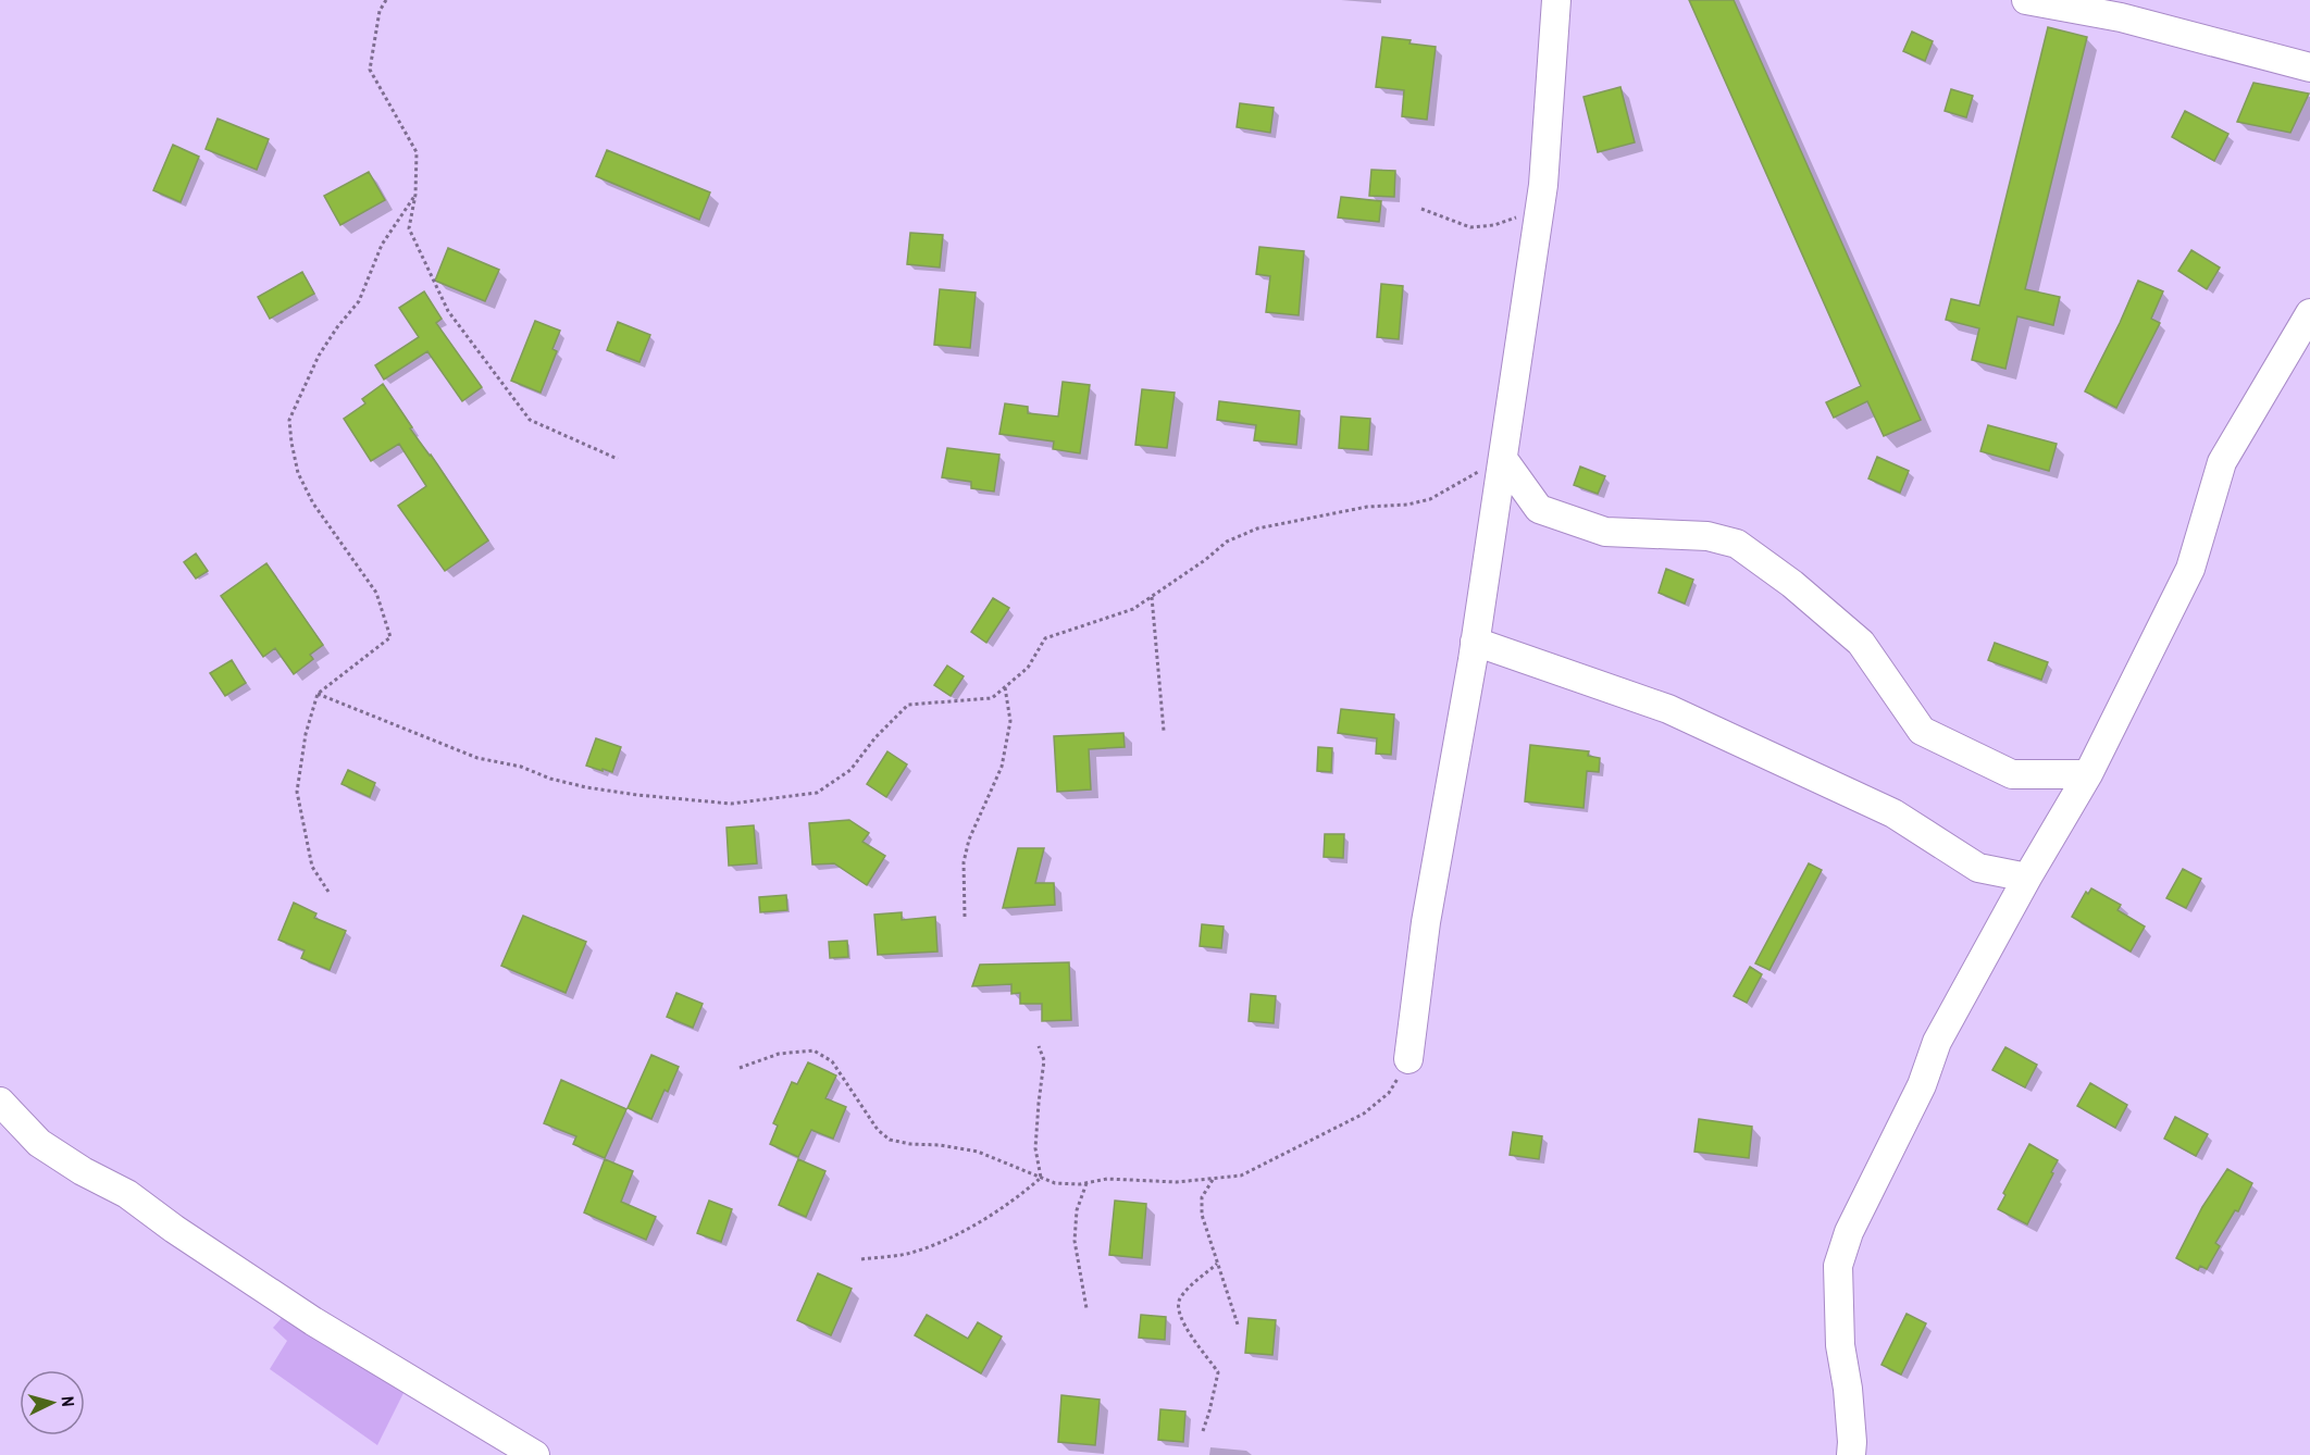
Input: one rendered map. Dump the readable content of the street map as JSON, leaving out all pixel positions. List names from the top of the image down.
{
  "north": "right"
}
